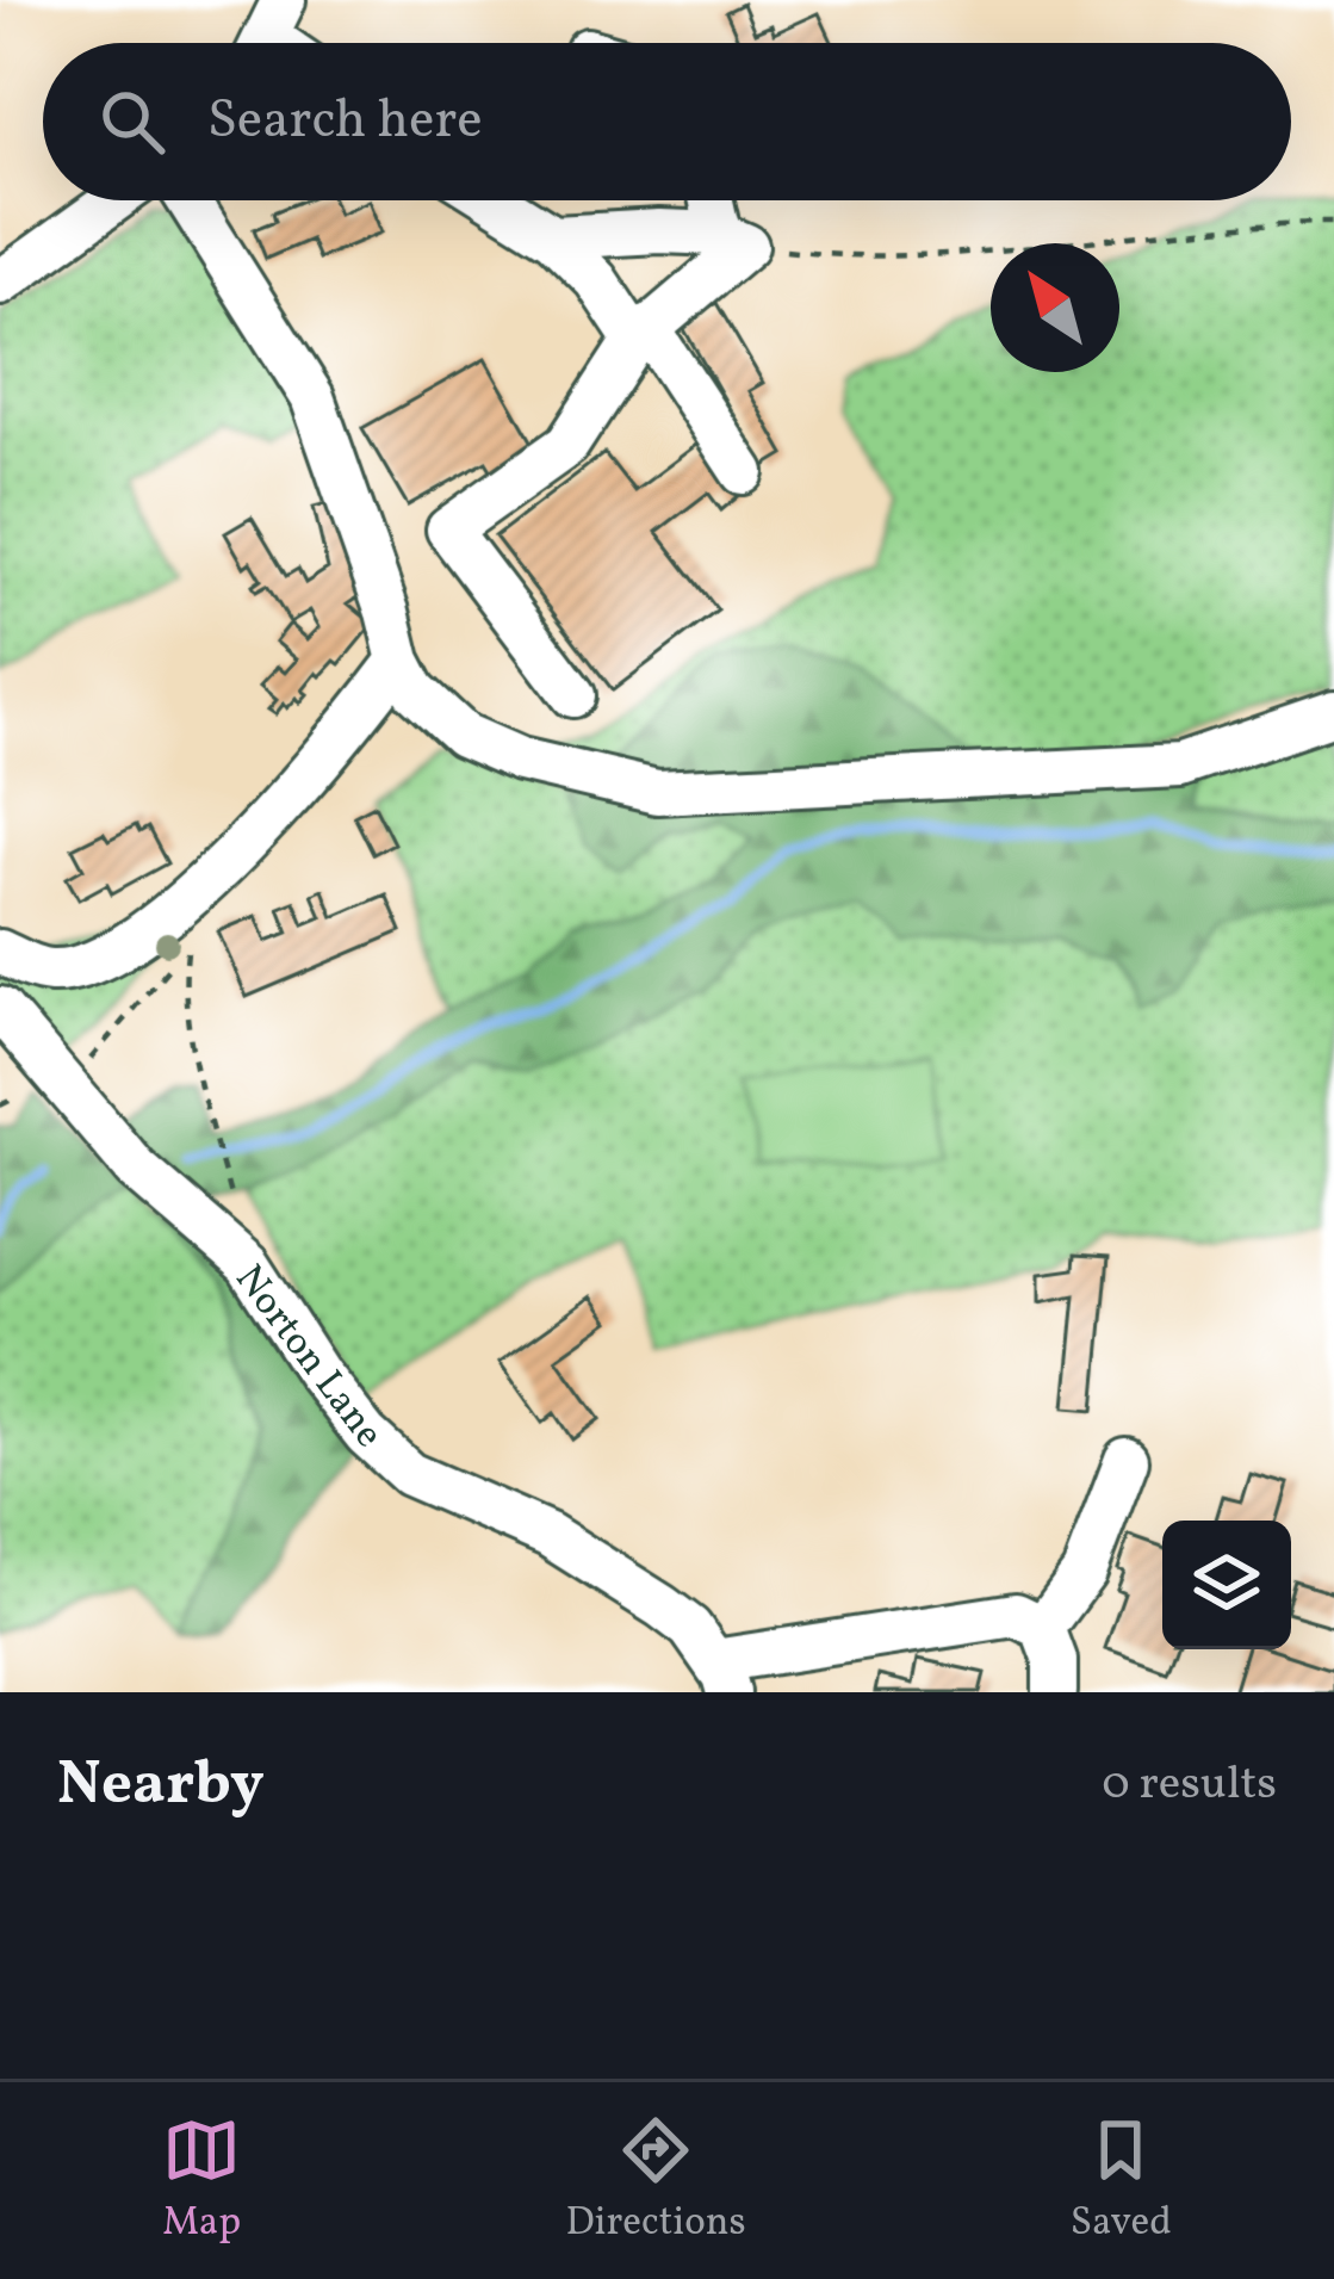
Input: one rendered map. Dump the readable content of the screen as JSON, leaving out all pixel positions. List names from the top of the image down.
{
  "streets": {
    "street": ["Norton Lane"]
  },
  "north": "top left",
  "page": {
    "search": "Search here",
    "heading": ["Nearby", "0 results"],
    "nav": ["Map", "Directions", "Saved"]
  }
}
